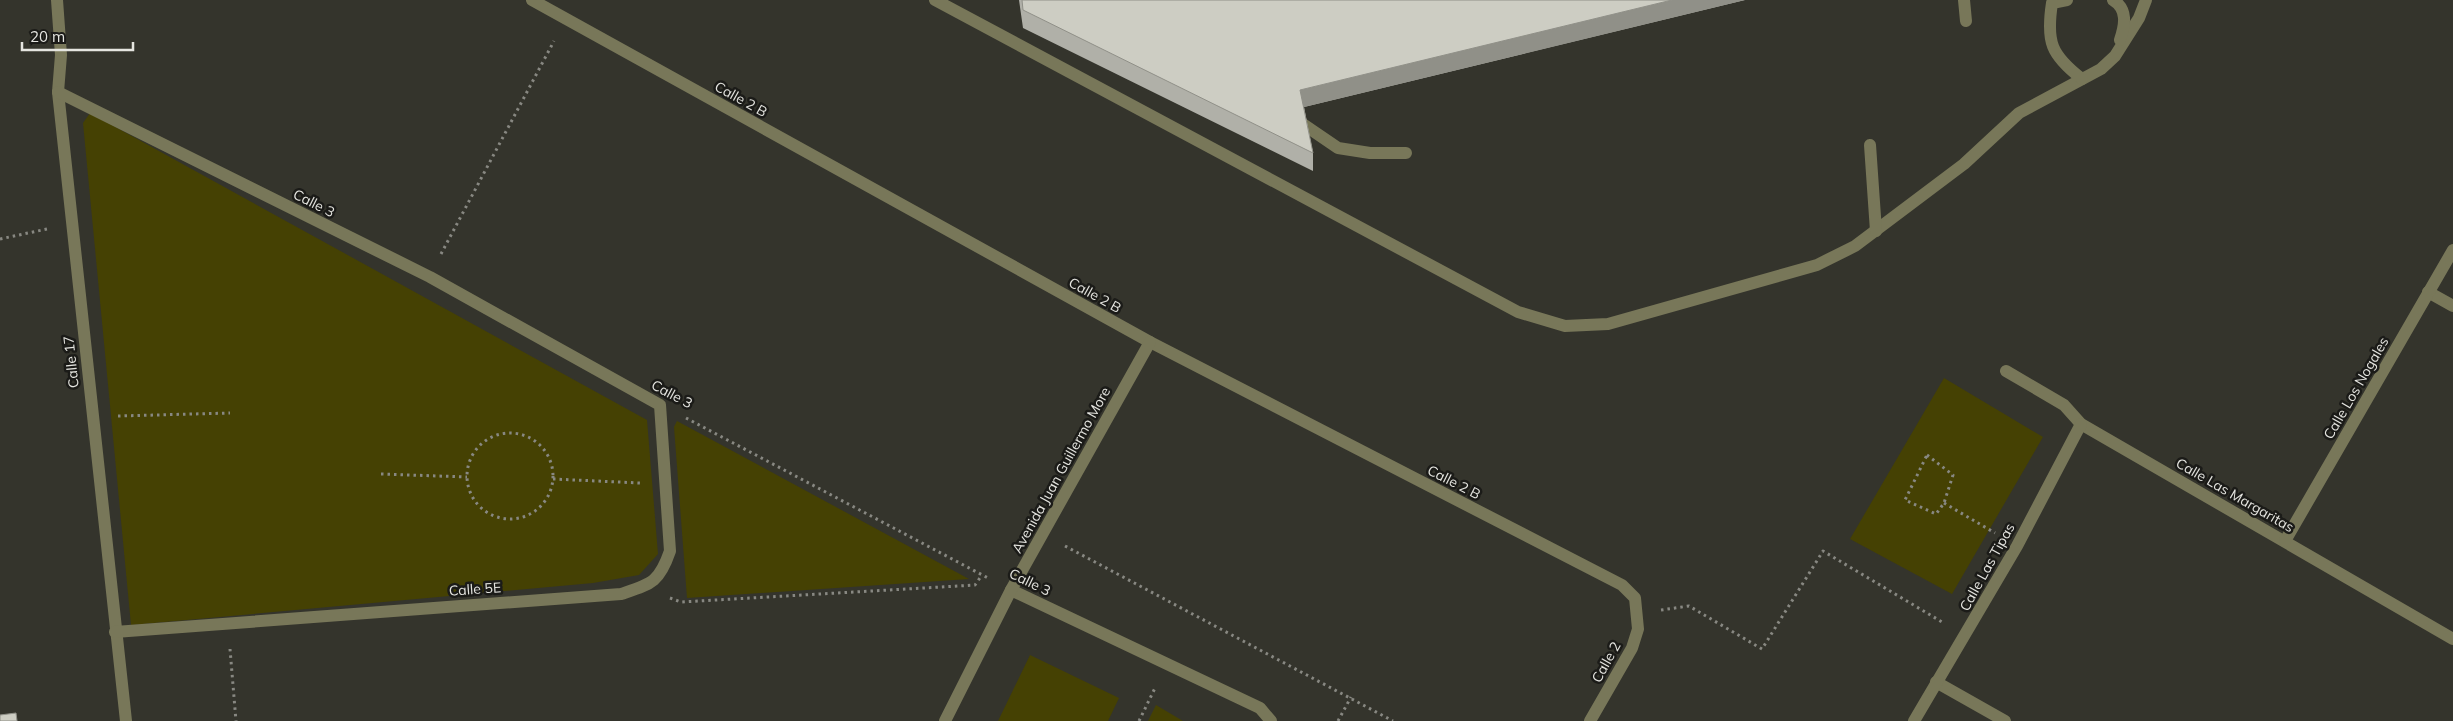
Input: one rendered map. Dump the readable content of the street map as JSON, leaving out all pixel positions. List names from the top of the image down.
{
  "streets": {
    "street": [
      "Calle 2 B",
      "Calle 3",
      "Calle 17",
      "Calle Los Nogales",
      "Avenida Juan Guillermo More",
      "Calle Las Margaritas",
      "Calle Las Tipas",
      "Calle 5E",
      "Calle 2"
    ]
  },
  "crossings": [
    ["Calle 2 B", "Avenida Juan Guillermo More"],
    ["Calle 2 B", "Calle 2"],
    ["Calle 3", "Calle 17"],
    ["Calle 3", "Avenida Juan Guillermo More"],
    ["Calle 3", "Calle 5E"],
    ["Calle 17", "Calle 5E"],
    ["Calle Los Nogales", "Calle Las Margaritas"],
    ["Calle Las Margaritas", "Calle Las Tipas"]
  ],
  "scale_bar": "20 m"
}
